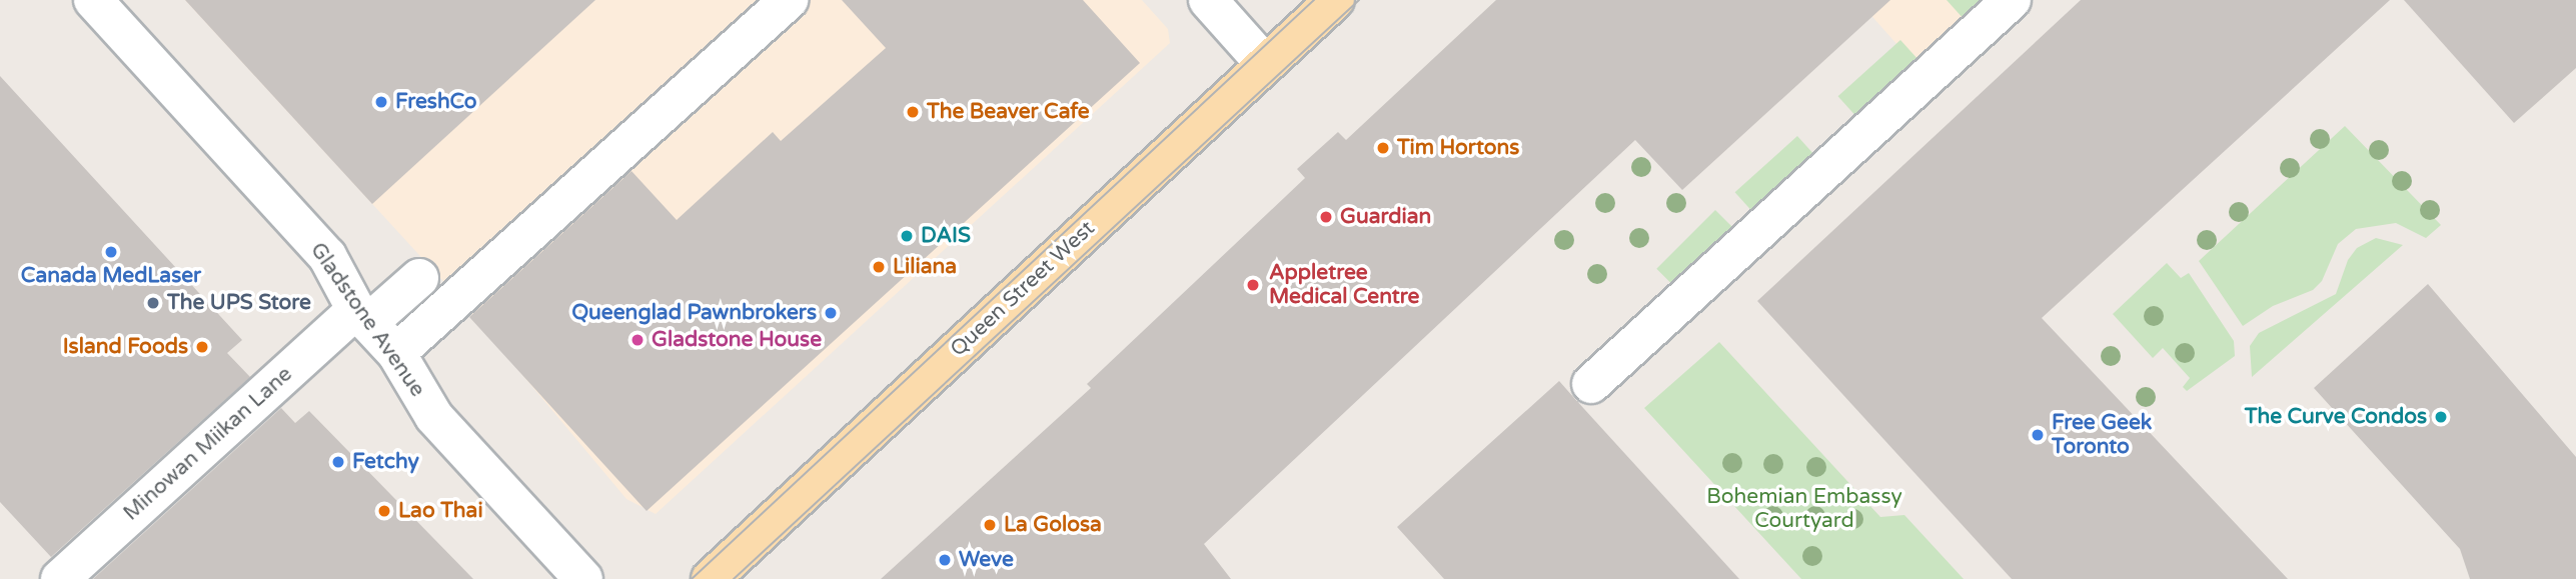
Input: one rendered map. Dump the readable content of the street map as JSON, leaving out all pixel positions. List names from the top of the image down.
{
  "streets": {
    "main road": ["Queen Street West"],
    "street": ["Gladstone Avenue", "Minowan Miikan Lane"]
  },
  "crossings": [
    ["Gladstone Avenue", "Minowan Miikan Lane"]
  ],
  "parks": ["Bohemian Embassy Courtyard"],
  "places": [
    "FreshCo",
    "The Beaver Cafe",
    "Tim Hortons",
    "Guardian",
    "DAIS",
    "Canada MedLaser",
    "Liliana",
    "Appletree Medical Centre",
    "The UPS Store",
    "Queenglad Pawnbrokers",
    "Gladstone House",
    "Island Foods",
    "The Curve Condos",
    "Free Geek Toronto",
    "Fetchy",
    "Lao Thai",
    "La Golosa",
    "Weve"
  ]
}
